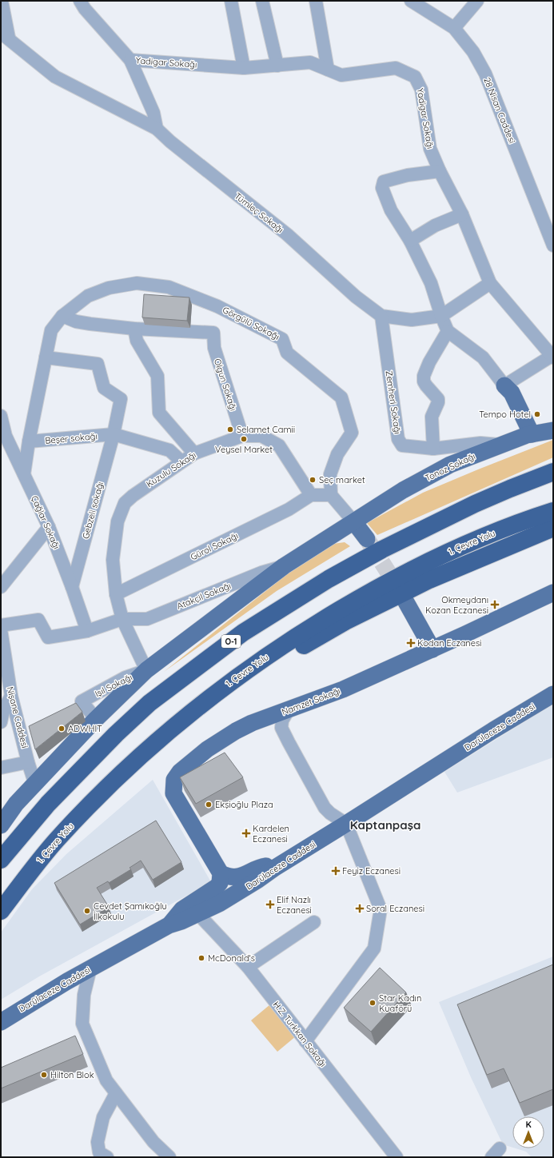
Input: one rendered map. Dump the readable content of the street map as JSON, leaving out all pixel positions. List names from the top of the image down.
{
  "streets": {
    "highway": ["1. Çevre Yolu", "O-1"],
    "main road": ["Tonoz Sokağı", "Namzet Sokağı", "Darülaceze Caddesi"],
    "street": [
      "Yadigar Sokağı",
      "28 Nisan Caddesi",
      "Tümleç Sokağı",
      "Görgülü Sokağı",
      "Olgun Sokağı",
      "Zemheri Sokağı",
      "Beşer sokağı",
      "Kuzulu Sokağı",
      "Gebzeli sokağı",
      "Çağlar Sokağı",
      "Gürol Sokağı",
      "Atakçil Sokağı",
      "Işıl Sokağı",
      "Nişane Caddesi",
      "H.Z. Turkkan Sokağı"
    ]
  },
  "crossings": [
    ["Tümleç Sokağı", "Zemheri Sokağı"],
    ["Görgülü Sokağı", "Beşer sokağı"],
    ["Görgülü Sokağı", "Çağlar Sokağı"],
    ["Olgun Sokağı", "Kuzulu Sokağı"],
    ["Zemheri Sokağı", "Tonoz Sokağı"],
    ["Beşer sokağı", "Kuzulu Sokağı"],
    ["Beşer sokağı", "Gebzeli sokağı"],
    ["Tonoz Sokağı", "Kuzulu Sokağı"],
    ["Tonoz Sokağı", "Atakçil Sokağı"],
    ["Tonoz Sokağı", "Işıl Sokağı"],
    ["Tonoz Sokağı", "Nişane Caddesi"],
    ["Kuzulu Sokağı", "Gürol Sokağı"],
    ["Kuzulu Sokağı", "Atakçil Sokağı"],
    ["Kuzulu Sokağı", "Işıl Sokağı"],
    ["Gebzeli sokağı", "Çağlar Sokağı"],
    ["Çağlar Sokağı", "Atakçil Sokağı"],
    ["Darülaceze Caddesi", "H.Z. Turkkan Sokağı"]
  ],
  "districts": ["Kaptanpaşa"],
  "places": {
    "other": [
      "Tempo Hotel",
      "Selamet Camii",
      "Veysel Market",
      "Seç market",
      "ADWHIT",
      "Ekşioğlu Plaza",
      "Cevdet Şamıkoğlu İlkokulu",
      "McDonald's",
      "Star Kadın Kuaförü",
      "Hilton Blok"
    ],
    "health": [
      "Okmeydanı Kozan Eczanesi",
      "Kodan Eczanesi",
      "Kardelen Eczanesi",
      "Feyiz Eczanesi",
      "Elif Nazlı Eczanesi",
      "Soral Eczanesi"
    ]
  },
  "north": "top"
}
